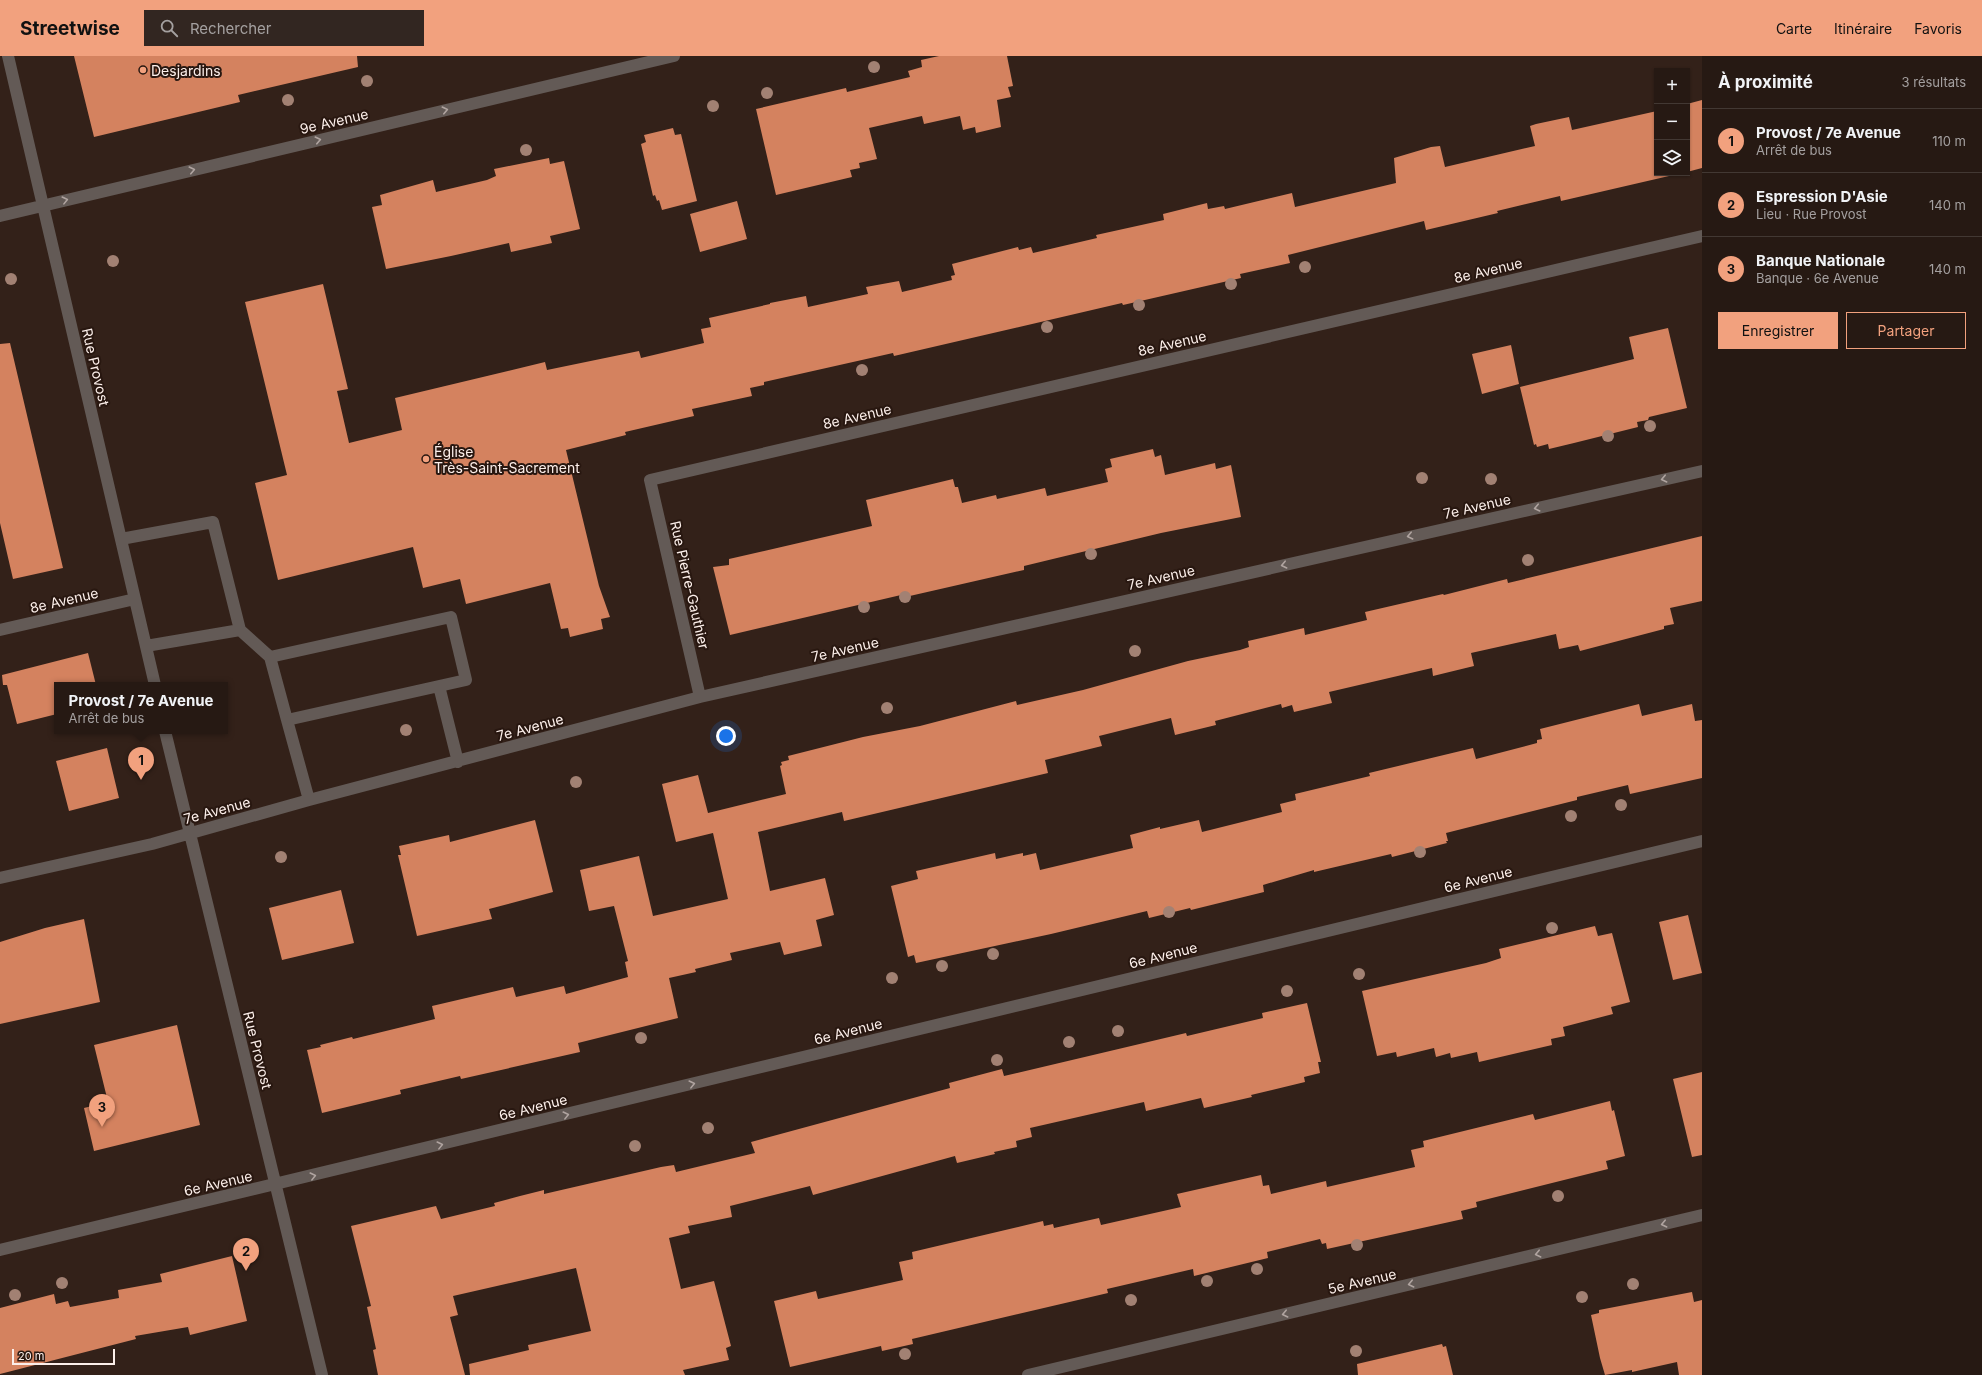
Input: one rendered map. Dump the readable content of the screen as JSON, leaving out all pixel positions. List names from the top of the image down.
{
  "streets": {
    "street": [
      "9e Avenue",
      "8e Avenue",
      "Rue Provost",
      "7e Avenue",
      "Rue Pierre-Gauthier",
      "6e Avenue",
      "5e Avenue"
    ]
  },
  "crossings": [
    ["9e Avenue", "Rue Provost"],
    ["8e Avenue", "Rue Provost"],
    ["8e Avenue", "Rue Pierre-Gauthier"],
    ["Rue Provost", "7e Avenue"],
    ["Rue Provost", "6e Avenue"],
    ["7e Avenue", "Rue Pierre-Gauthier"]
  ],
  "one_way": [
    "9e Avenue",
    "7e Avenue",
    "6e Avenue",
    "5e Avenue"
  ],
  "places": ["Desjardins", "Église Très-Saint-Sacrement"],
  "scale_bar": "20 m",
  "page": {
    "header": "Streetwise",
    "search": "Rechercher",
    "nav": ["Carte", "Itinéraire", "Favoris"],
    "heading": ["À proximité", "3 résultats"],
    "map_buttons": ["+", "−"],
    "list": [
      {
        "mark": "1",
        "name": "Provost / 7e Avenue",
        "note": "Arrêt de bus",
        "value": "110 m"
      },
      {
        "mark": "2",
        "name": "Espression D'Asie",
        "note": "Lieu · Rue Provost",
        "value": "140 m"
      },
      {
        "mark": "3",
        "name": "Banque Nationale",
        "note": "Banque · 6e Avenue",
        "value": "140 m"
      }
    ],
    "buttons": ["Enregistrer", "Partager"],
    "popup": ["Provost / 7e Avenue", "Arrêt de bus"],
    "pins": ["1", "3", "2"],
    "scale": "20 m"
  }
}
